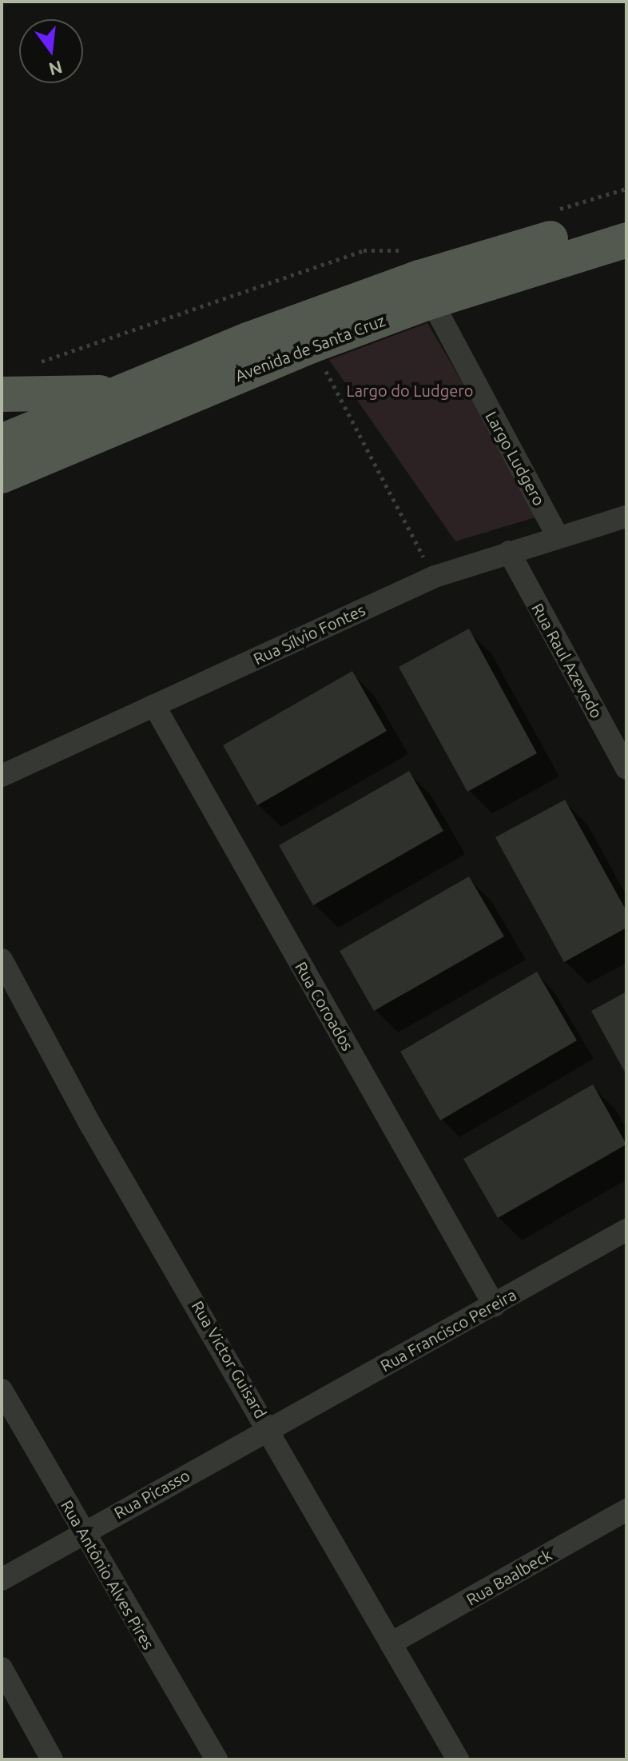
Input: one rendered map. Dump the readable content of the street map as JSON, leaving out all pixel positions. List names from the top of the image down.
{
  "streets": {
    "main road": ["Avenida de Santa Cruz"],
    "street": [
      "Largo Ludgero",
      "Rua Sílvio Fontes",
      "Rua Raul Azevedo",
      "Rua Coroados",
      "Rua Francisco Pereira",
      "Rua Victor Guisard",
      "Rua Picasso",
      "Rua Antônio Alves Pires",
      "Rua Baalbeck"
    ]
  },
  "crossings": [
    ["Avenida de Santa Cruz", "Largo Ludgero"],
    ["Largo Ludgero", "Rua Sílvio Fontes"],
    ["Rua Sílvio Fontes", "Rua Raul Azevedo"],
    ["Rua Sílvio Fontes", "Rua Coroados"],
    ["Rua Coroados", "Rua Francisco Pereira"],
    ["Rua Francisco Pereira", "Rua Victor Guisard"],
    ["Rua Francisco Pereira", "Rua Picasso"],
    ["Rua Victor Guisard", "Rua Picasso"],
    ["Rua Victor Guisard", "Rua Baalbeck"],
    ["Rua Picasso", "Rua Antônio Alves Pires"]
  ],
  "parks": ["Largo do Ludgero"],
  "north": "bottom"
}
